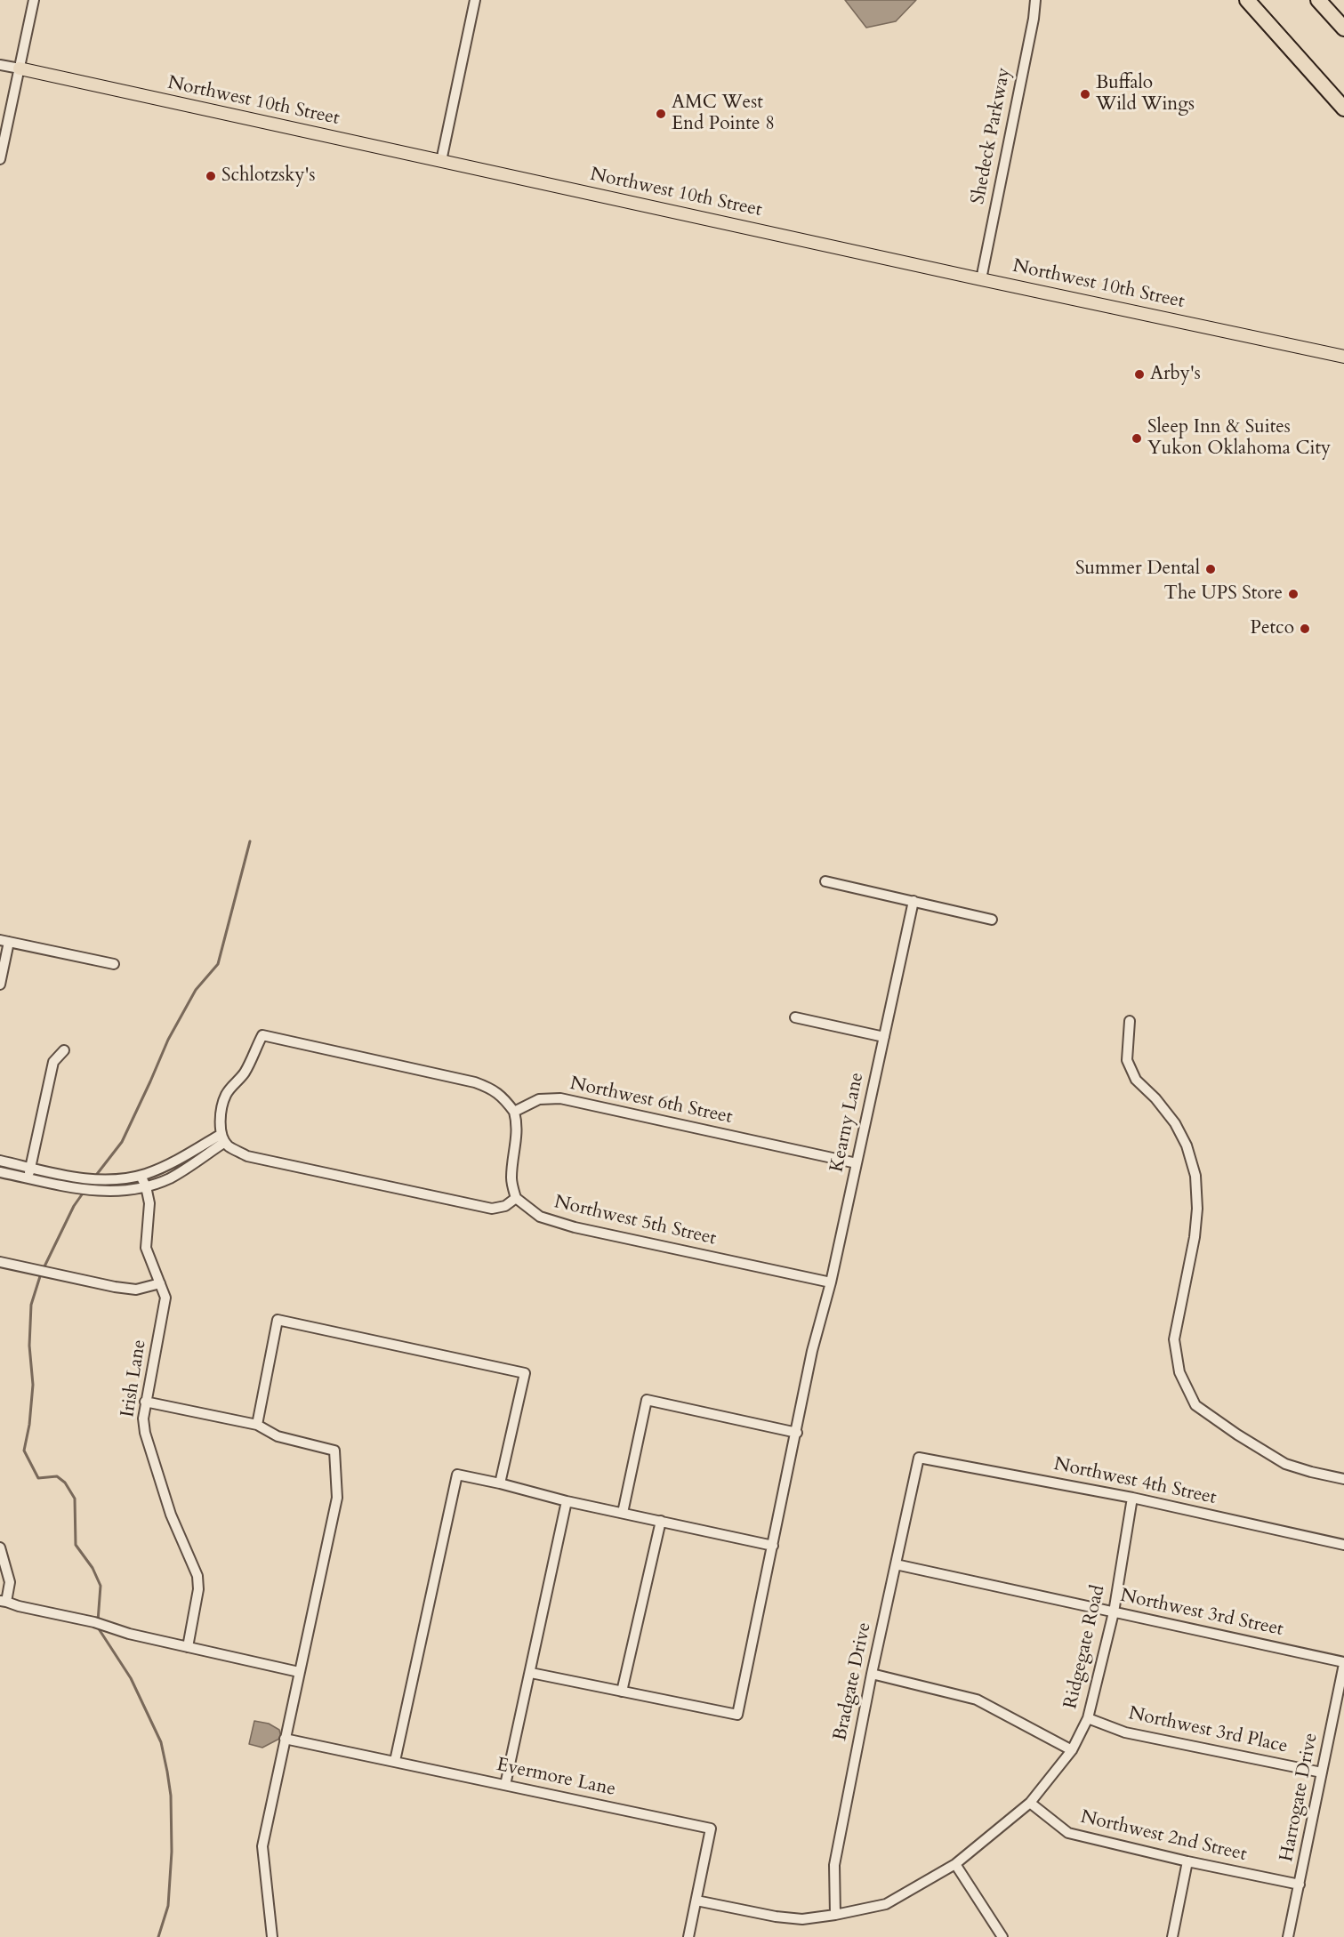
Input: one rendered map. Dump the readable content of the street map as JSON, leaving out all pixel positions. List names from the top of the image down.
{
  "streets": {
    "main road": ["Northwest 10th Street"],
    "street": [
      "Shedeck Parkway",
      "Northwest 6th Street",
      "Kearny Lane",
      "Northwest 5th Street",
      "Irish Lane",
      "Northwest 4th Street",
      "Northwest 3rd Street",
      "Ridgegate Road",
      "Bradgate Drive",
      "Northwest 3rd Place",
      "Evermore Lane",
      "Harrogate Drive",
      "Northwest 2nd Street"
    ]
  },
  "crossings": [
    ["Northwest 10th Street", "Shedeck Parkway"],
    ["Northwest 6th Street", "Kearny Lane"],
    ["Kearny Lane", "Northwest 5th Street"],
    ["Northwest 4th Street", "Ridgegate Road"],
    ["Northwest 4th Street", "Bradgate Drive"],
    ["Northwest 3rd Street", "Ridgegate Road"],
    ["Northwest 3rd Street", "Bradgate Drive"],
    ["Northwest 3rd Street", "Harrogate Drive"],
    ["Ridgegate Road", "Bradgate Drive"],
    ["Ridgegate Road", "Northwest 3rd Place"],
    ["Ridgegate Road", "Evermore Lane"],
    ["Ridgegate Road", "Northwest 2nd Street"],
    ["Northwest 3rd Place", "Harrogate Drive"],
    ["Harrogate Drive", "Northwest 2nd Street"]
  ],
  "places": [
    "Buffalo Wild Wings",
    "AMC West End Pointe 8",
    "Schlotzsky's",
    "Arby's",
    "Sleep Inn & Suites Yukon Oklahoma City",
    "Summer Dental",
    "The UPS Store",
    "Petco"
  ]
}
